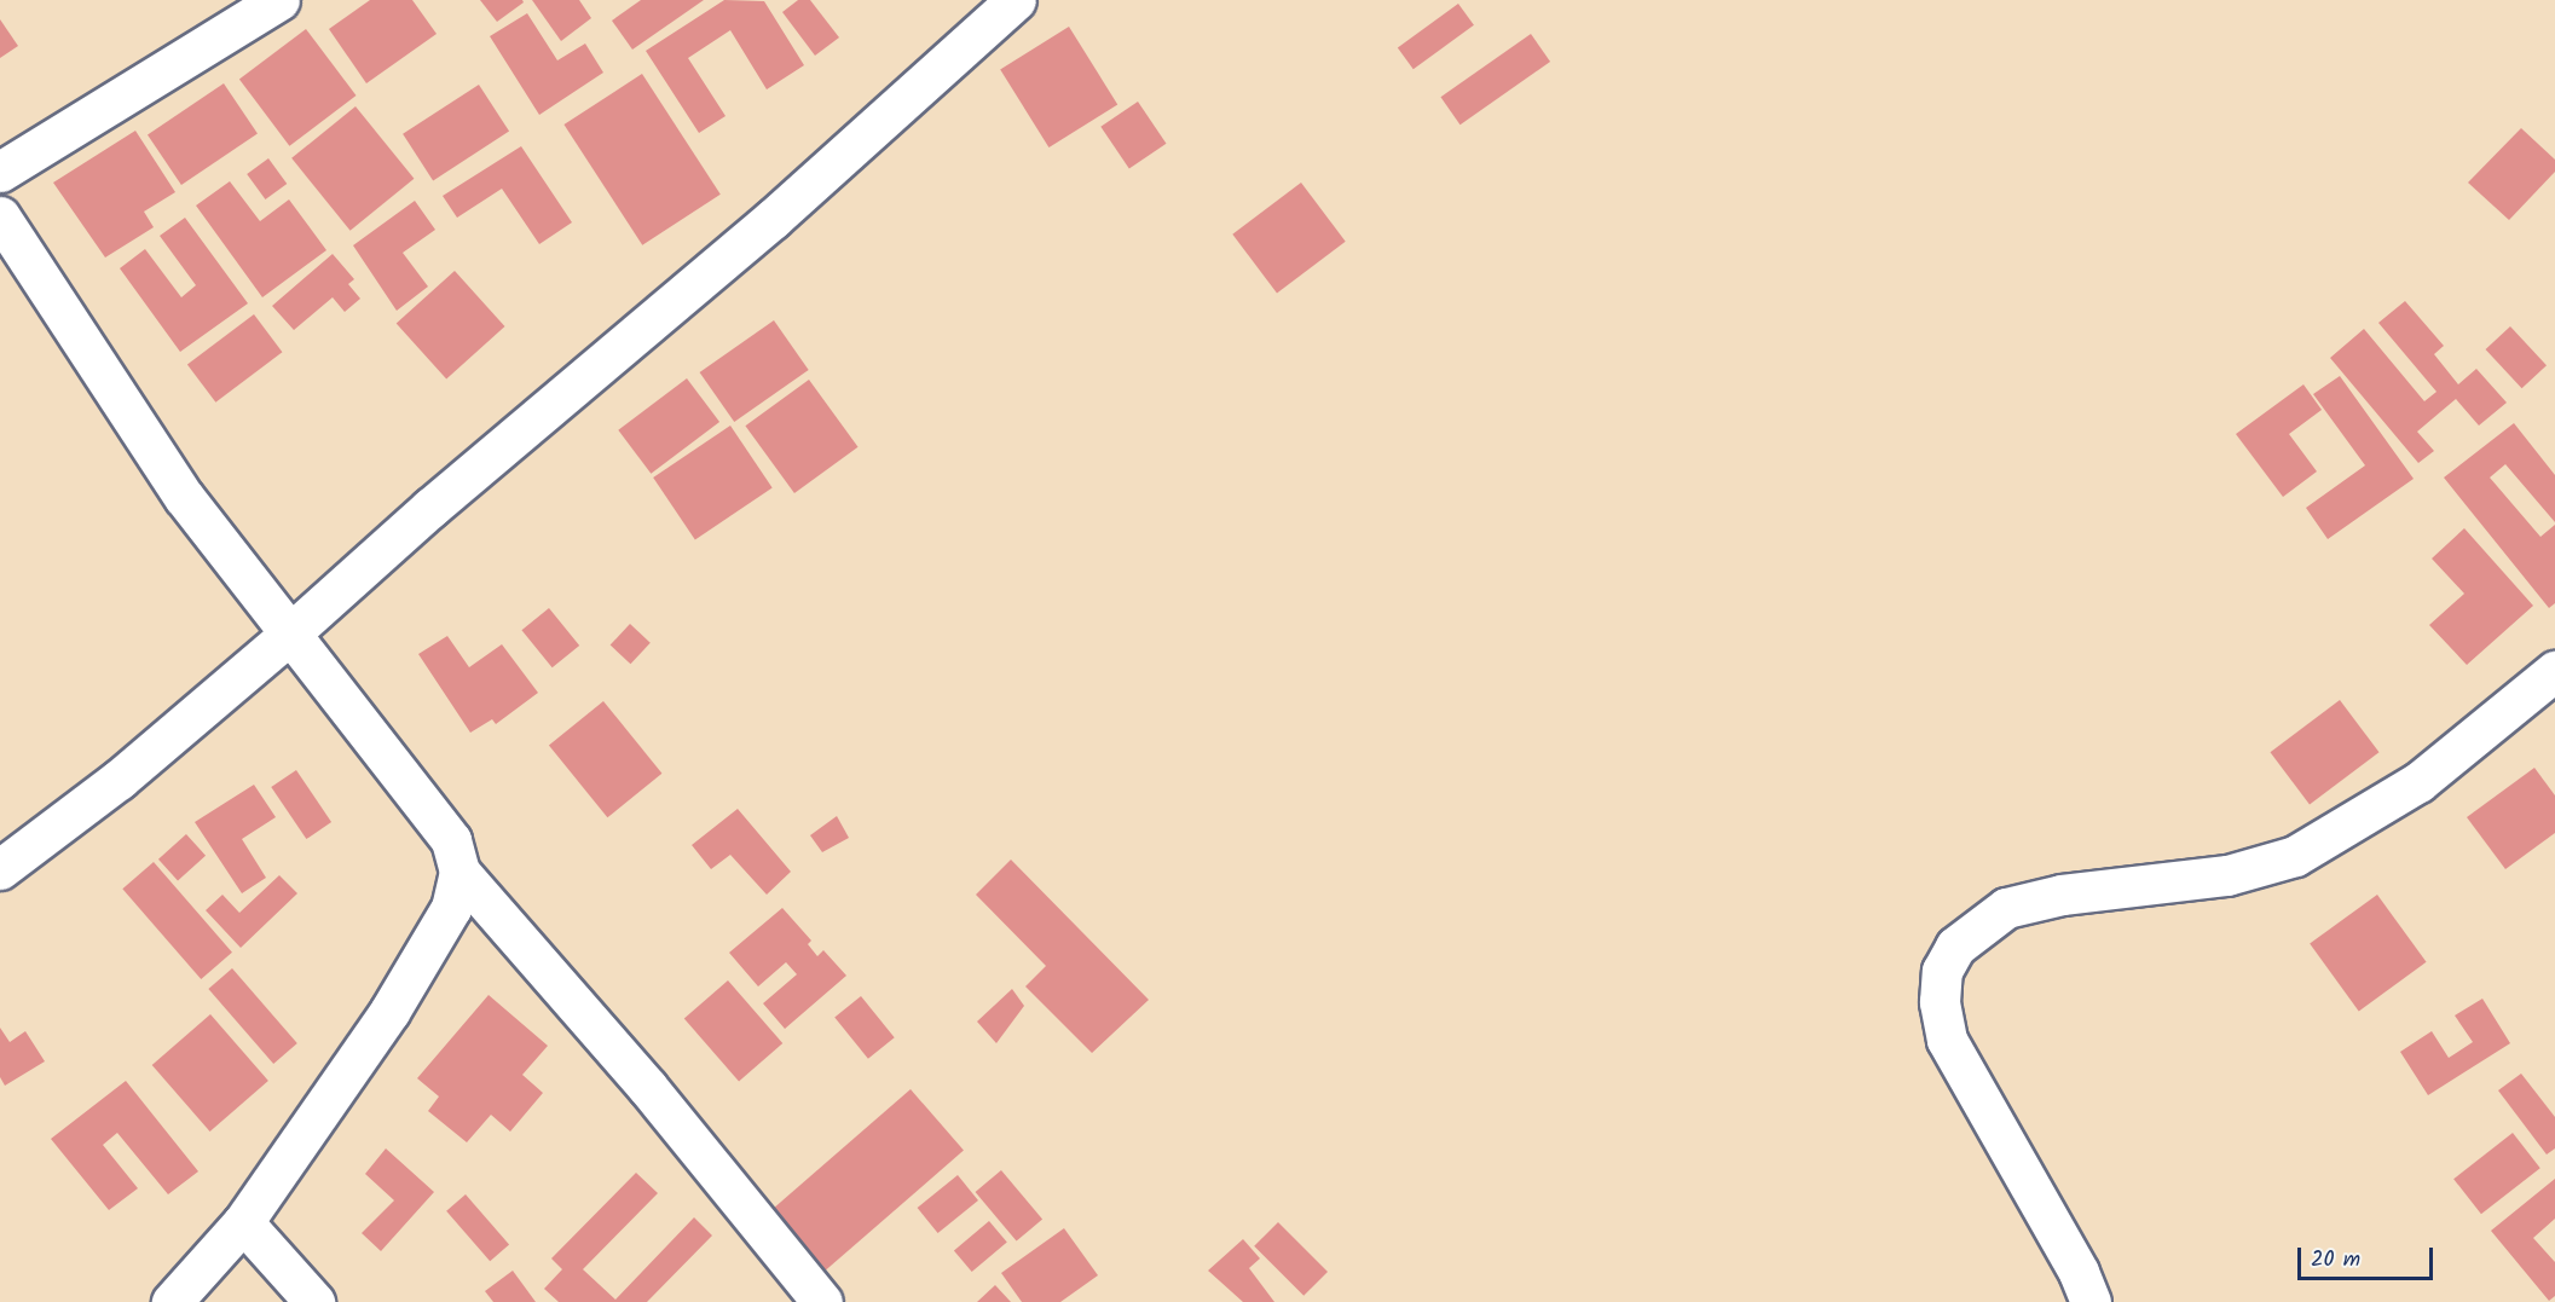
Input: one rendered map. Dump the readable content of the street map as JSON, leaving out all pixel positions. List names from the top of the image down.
{
  "scale_bar": "20 m"
}
